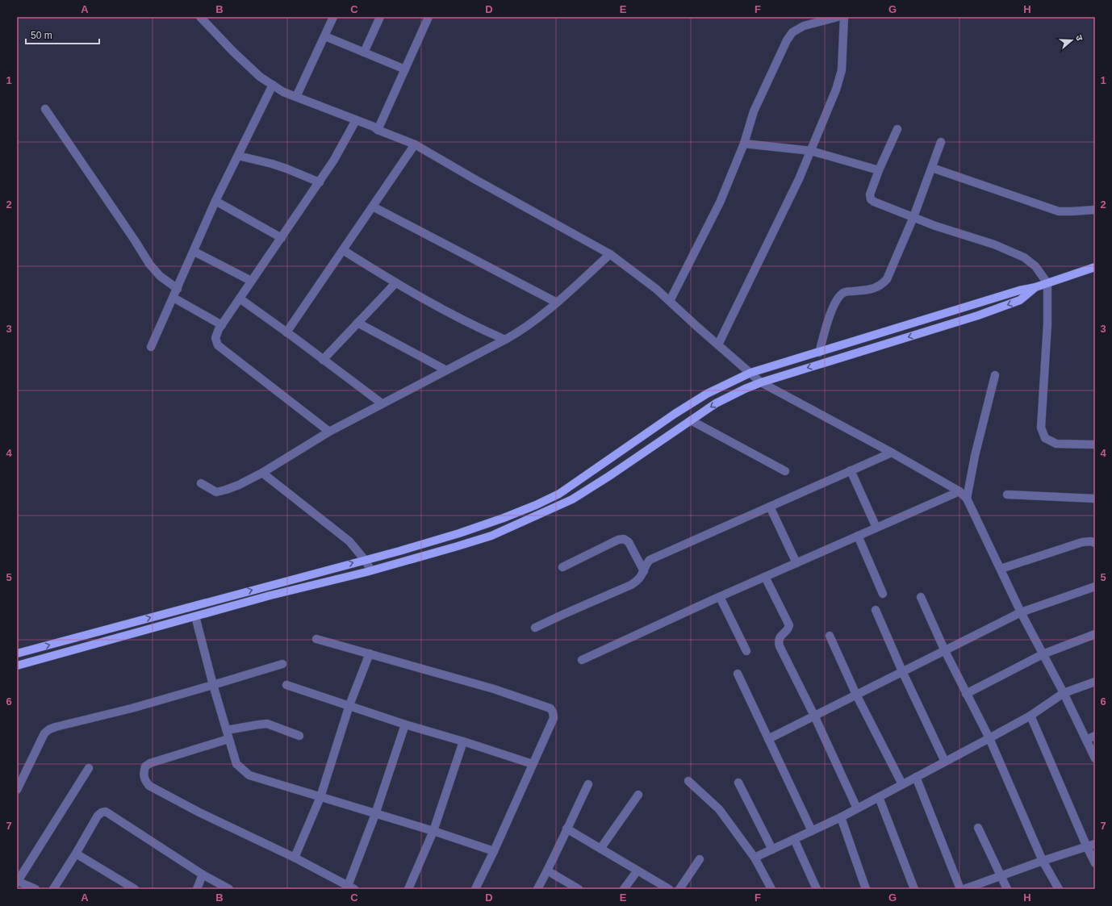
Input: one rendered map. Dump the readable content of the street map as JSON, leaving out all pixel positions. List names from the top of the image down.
{
  "scale_bar": "50 m",
  "north": "right",
  "grid": {
    "columns": [
      "A",
      "B",
      "C",
      "D",
      "E",
      "F",
      "G",
      "H"
    ],
    "rows": [
      "1",
      "2",
      "3",
      "4",
      "5",
      "6",
      "7"
    ]
  }
}
